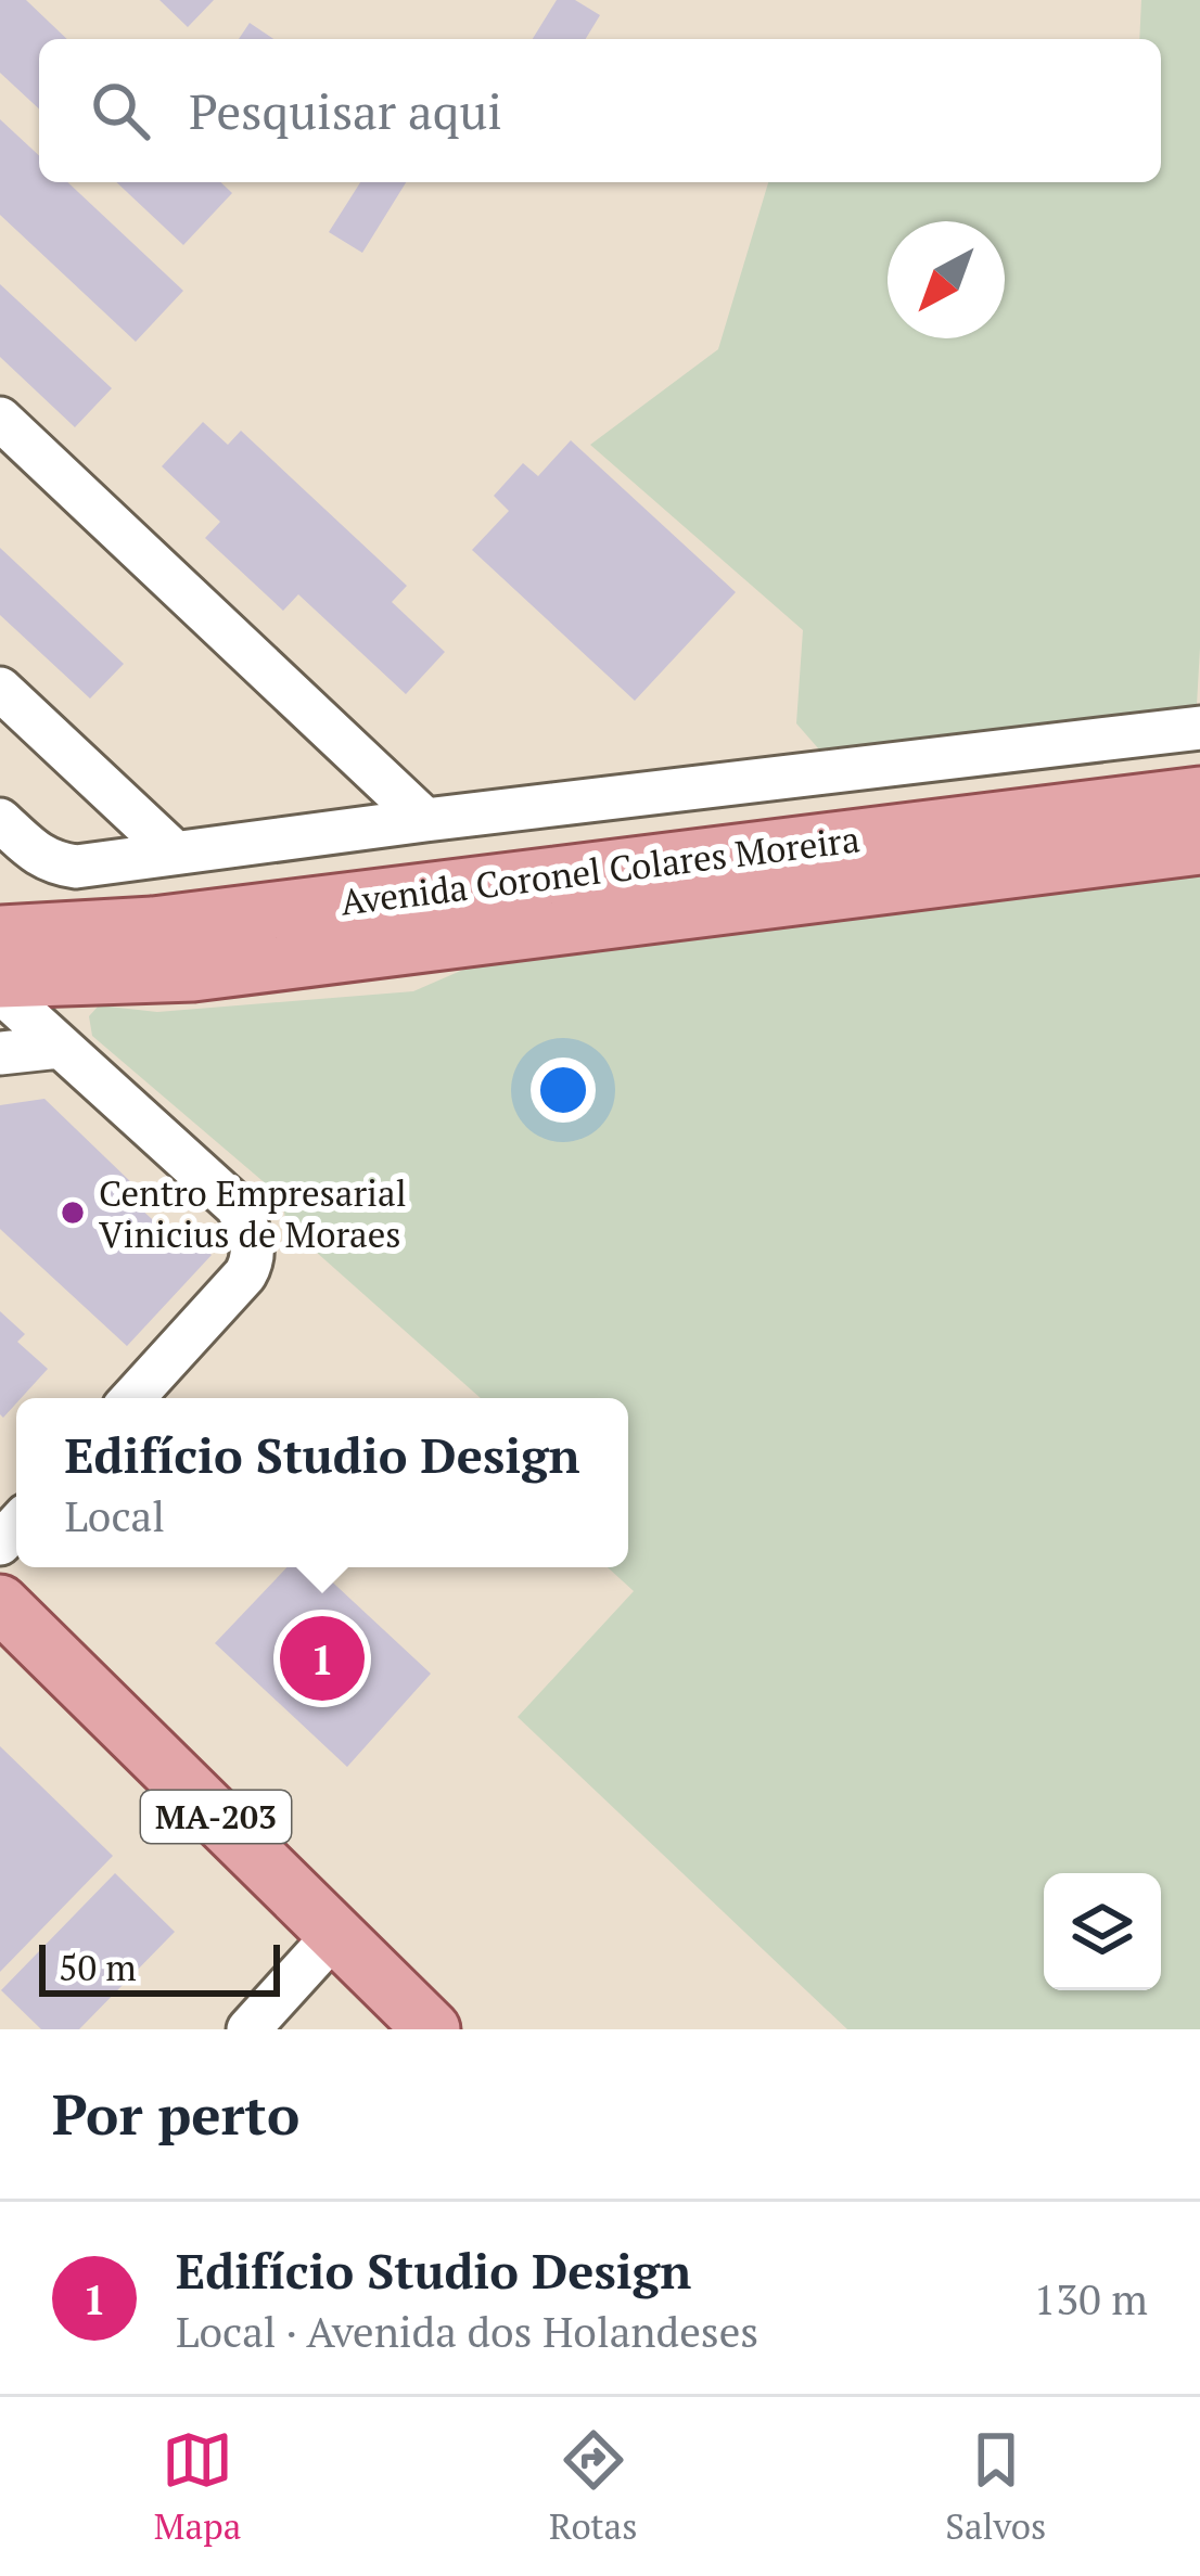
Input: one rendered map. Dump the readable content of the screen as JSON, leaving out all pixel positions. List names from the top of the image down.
{
  "streets": {
    "main road": ["Avenida Coronel Colares Moreira", "MA-203"]
  },
  "places": ["Centro Empresarial Vinicius de Moraes"],
  "scale_bar": "50 m",
  "north": "bottom left",
  "page": {
    "search": "Pesquisar aqui",
    "popup": ["Edifício Studio Design", "Local"],
    "pins": "1",
    "scale": "50 m",
    "heading": "Por perto",
    "list": [
      {
        "mark": "1",
        "name": "Edifício Studio Design",
        "note": "Local · Avenida dos Holandeses",
        "value": "130 m"
      }
    ],
    "nav": ["Mapa", "Rotas", "Salvos"]
  }
}
